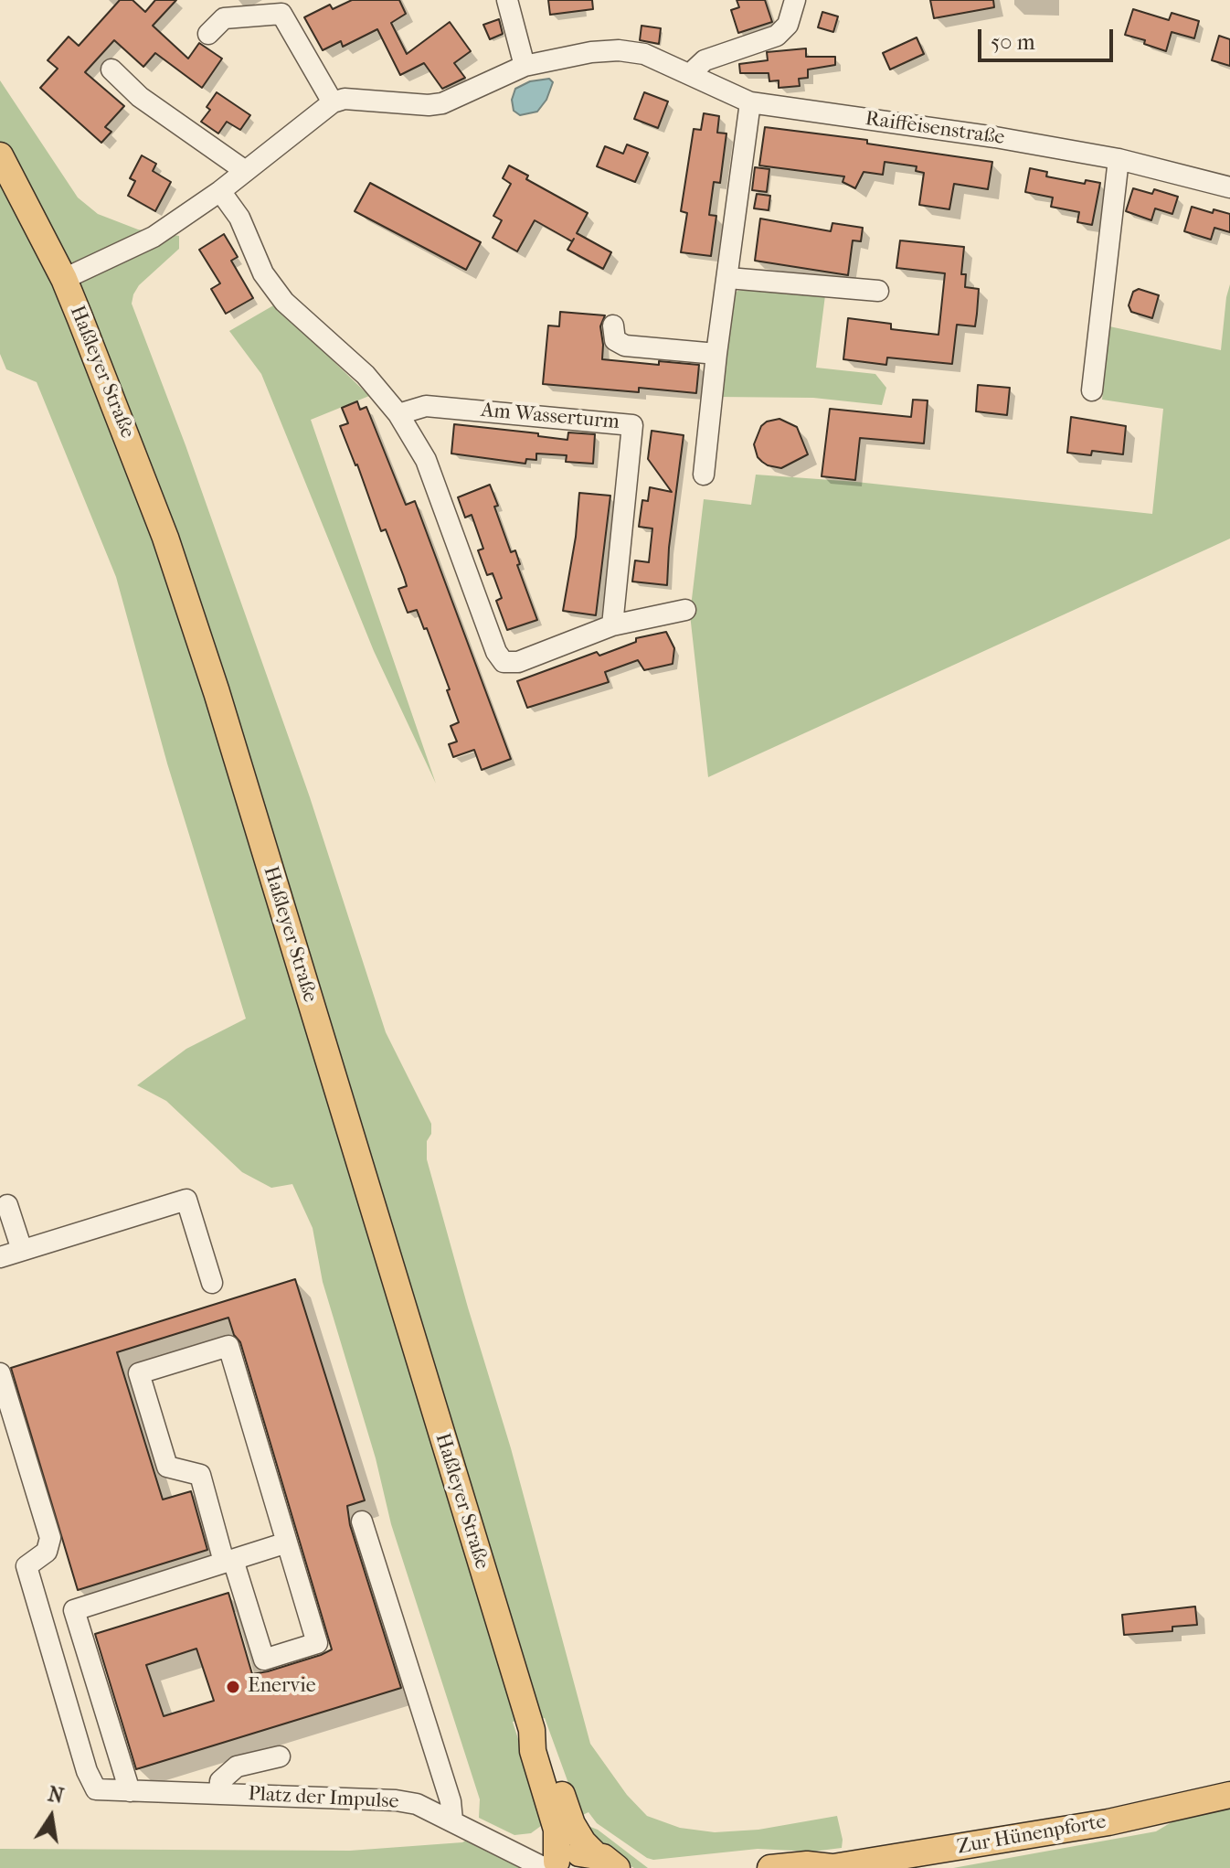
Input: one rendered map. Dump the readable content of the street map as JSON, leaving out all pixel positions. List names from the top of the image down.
{
  "streets": {
    "main road": ["Haßleyer Straße", "Zur Hünenpforte"],
    "street": ["Raiffeisenstraße", "Am Wasserturm", "Platz der Impulse"]
  },
  "crossings": [
    ["Haßleyer Straße", "Platz der Impulse"]
  ],
  "places": ["Enervie"],
  "scale_bar": "50 m",
  "north": "top"
}
